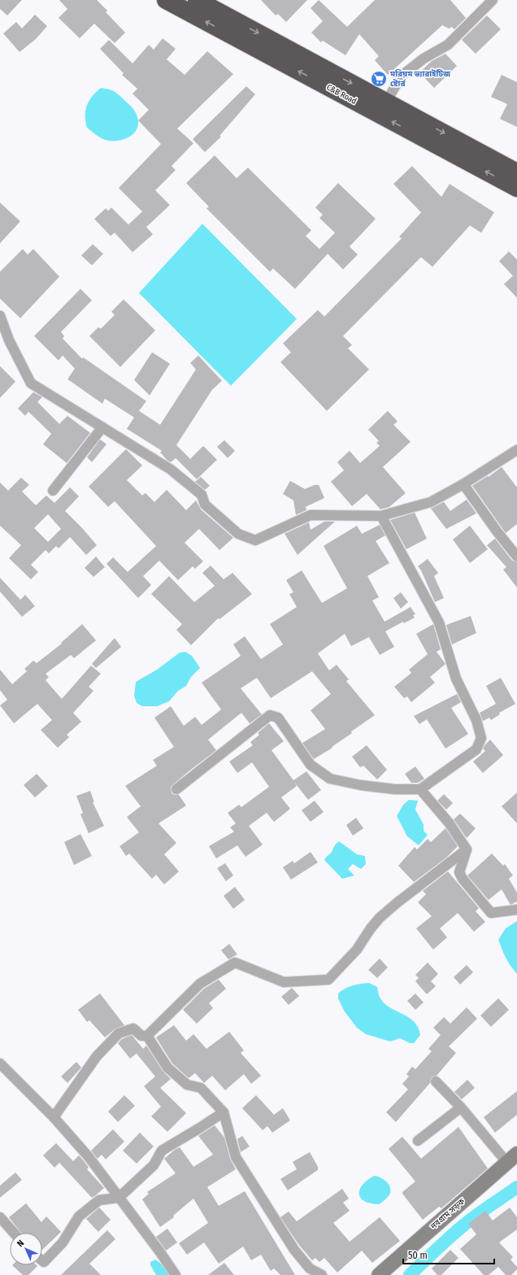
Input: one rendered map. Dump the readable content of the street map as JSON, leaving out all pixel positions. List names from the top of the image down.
{
  "streets": {
    "highway": ["C&B Road"],
    "main road": ["নবগ্রাম সড়ক"]
  },
  "places": {
    "supermarket": ["মরিয়ম ভ্যারাইটিজ ষ্টোর্র"]
  },
  "scale_bar": "50 m",
  "north": "top left"
}
